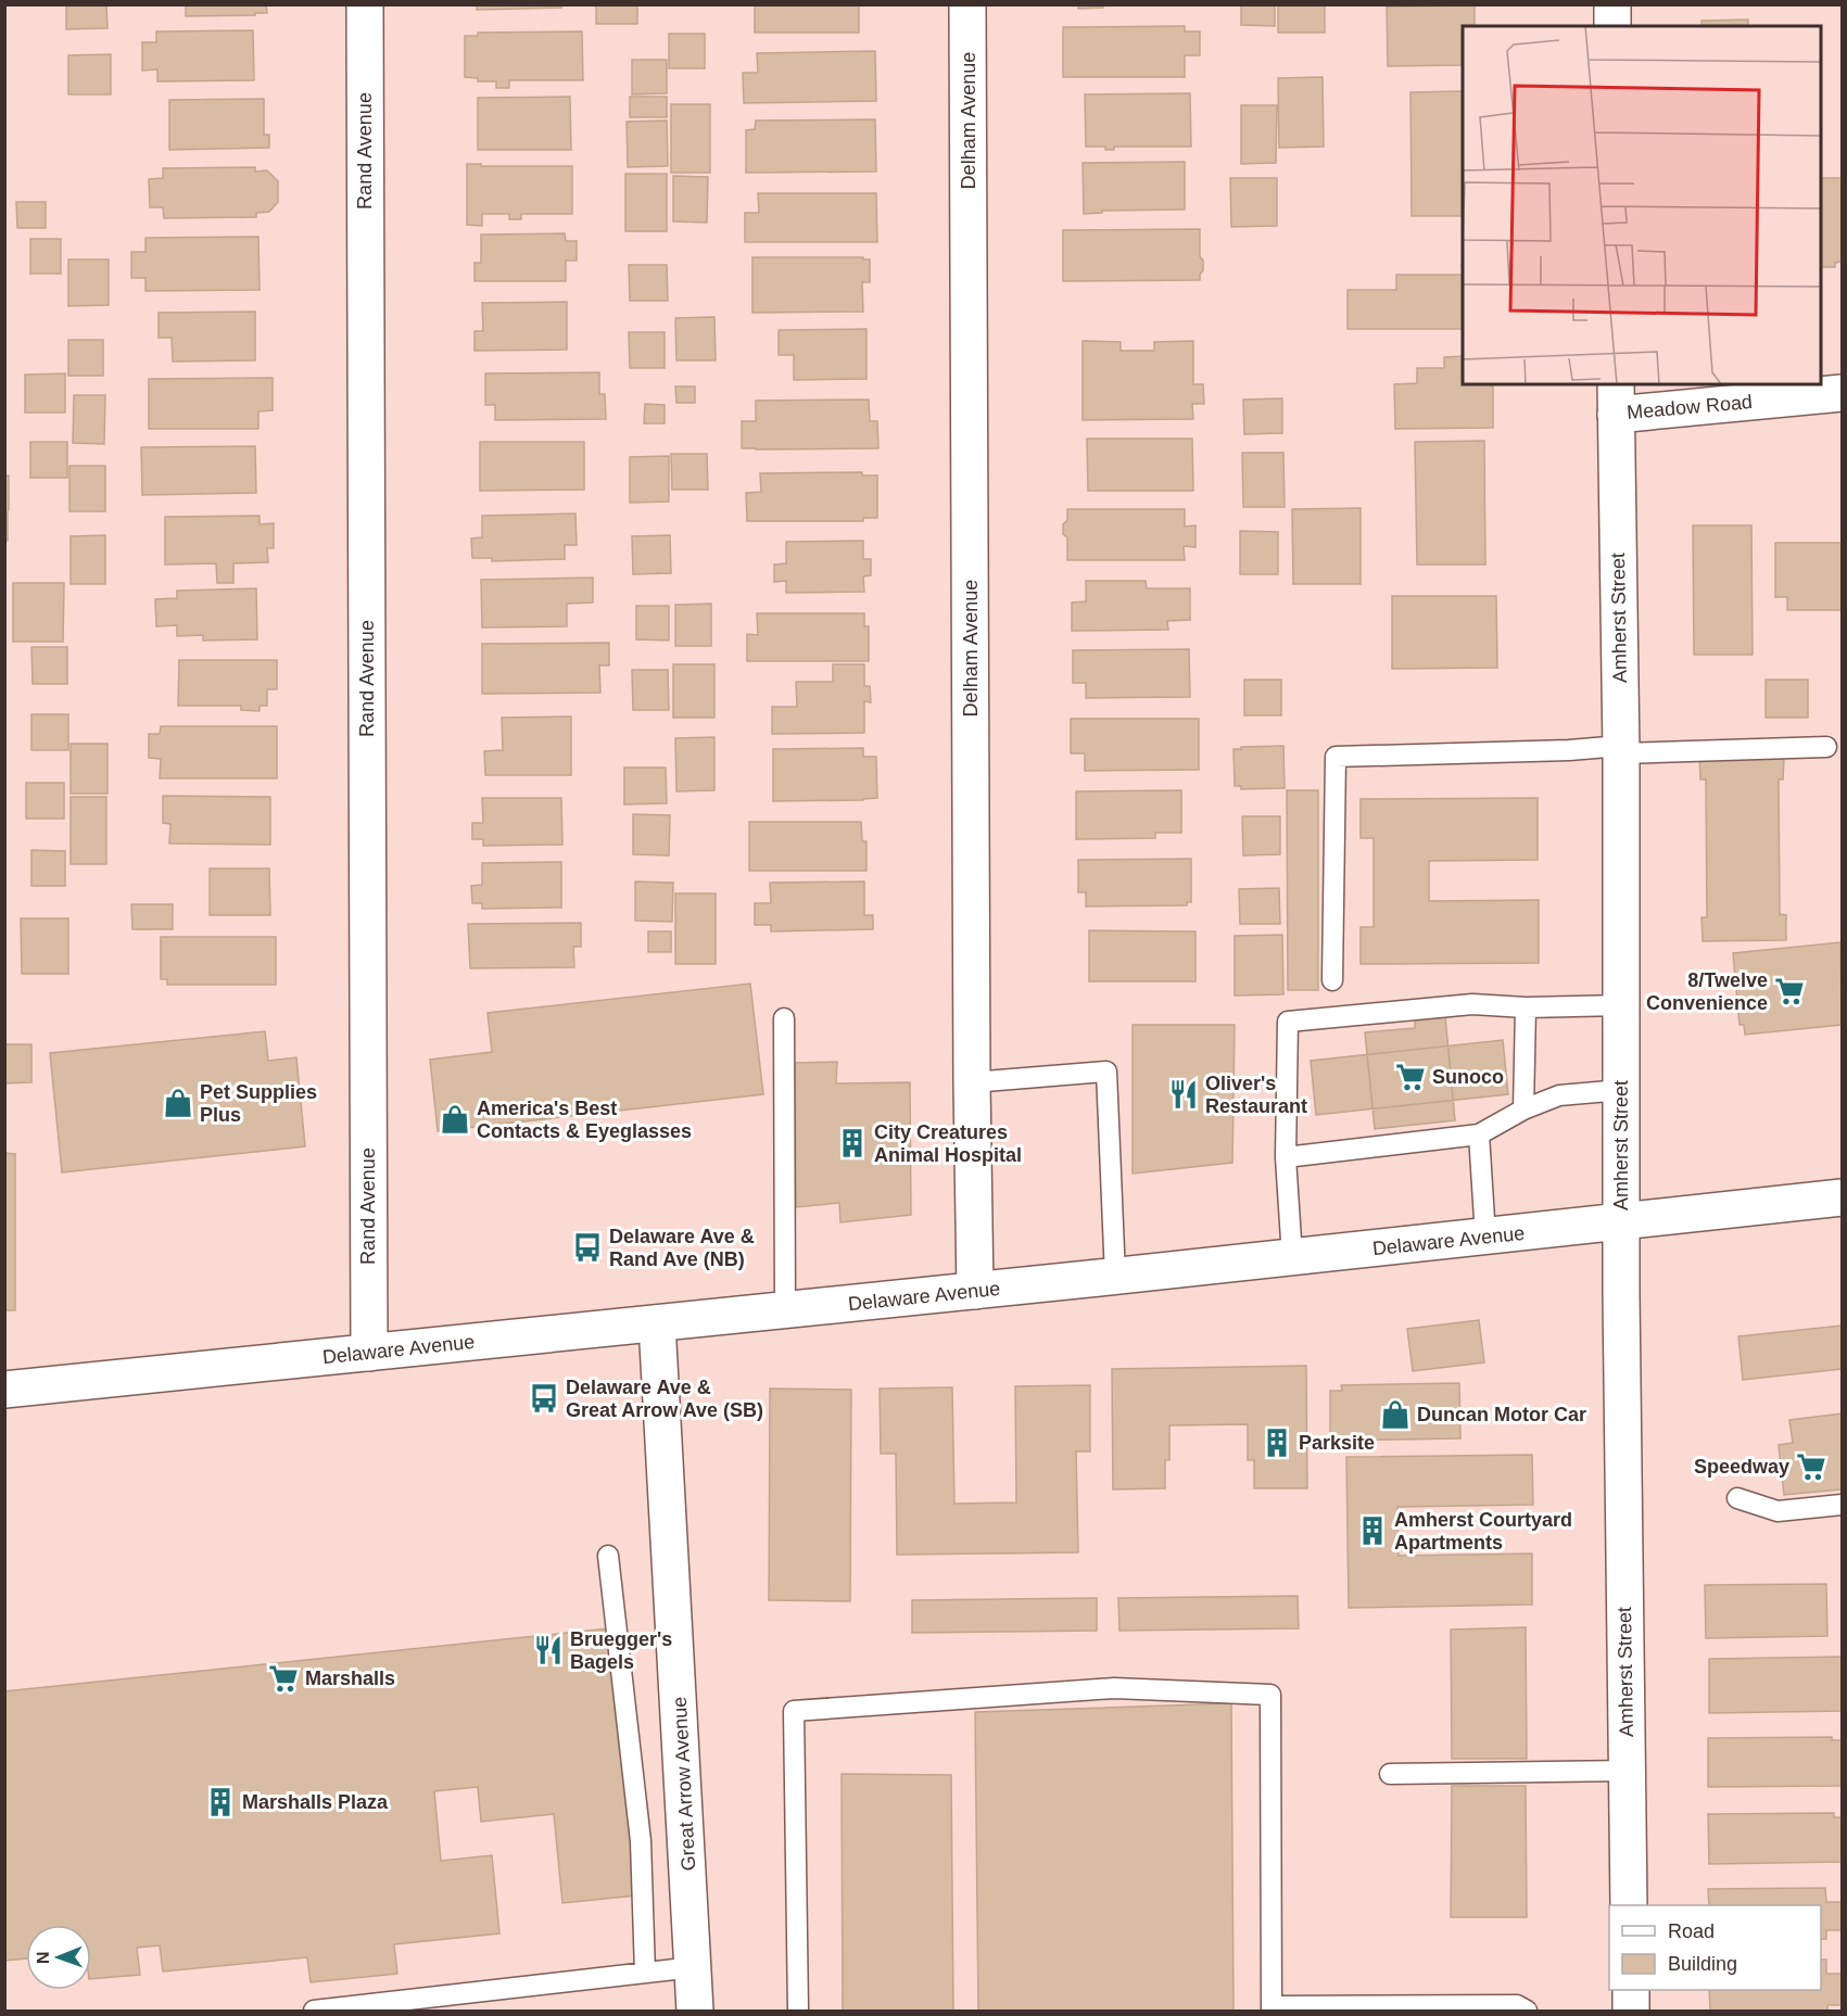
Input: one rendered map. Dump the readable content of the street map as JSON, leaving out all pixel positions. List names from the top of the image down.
{
  "streets": {
    "street": [
      "Delham Avenue",
      "Rand Avenue",
      "Meadow Road",
      "Amherst Street",
      "Delaware Avenue",
      "Great Arrow Avenue"
    ]
  },
  "crossings": [
    ["Delham Avenue", "Delaware Avenue"],
    ["Rand Avenue", "Delaware Avenue"],
    ["Meadow Road", "Amherst Street"],
    ["Amherst Street", "Delaware Avenue"],
    ["Delaware Avenue", "Great Arrow Avenue"]
  ],
  "places": {
    "supermarket": [
      "8/Twelve Convenience",
      "Sunoco",
      "Speedway",
      "Marshalls"
    ],
    "restaurant": ["Oliver's Restaurant", "Bruegger's Bagels"],
    "shop": ["Pet Supplies Plus", "America's Best Contacts & Eyeglasses", "Duncan Motor Car"],
    "building": [
      "City Creatures Animal Hospital",
      "Parksite",
      "Amherst Courtyard Apartments",
      "Marshalls Plaza"
    ],
    "bus stop": ["Delaware Ave & Rand Ave (NB)", "Delaware Ave & Great Arrow Ave (SB)"]
  },
  "legend": ["Road", "Building"],
  "north": "left"
}
